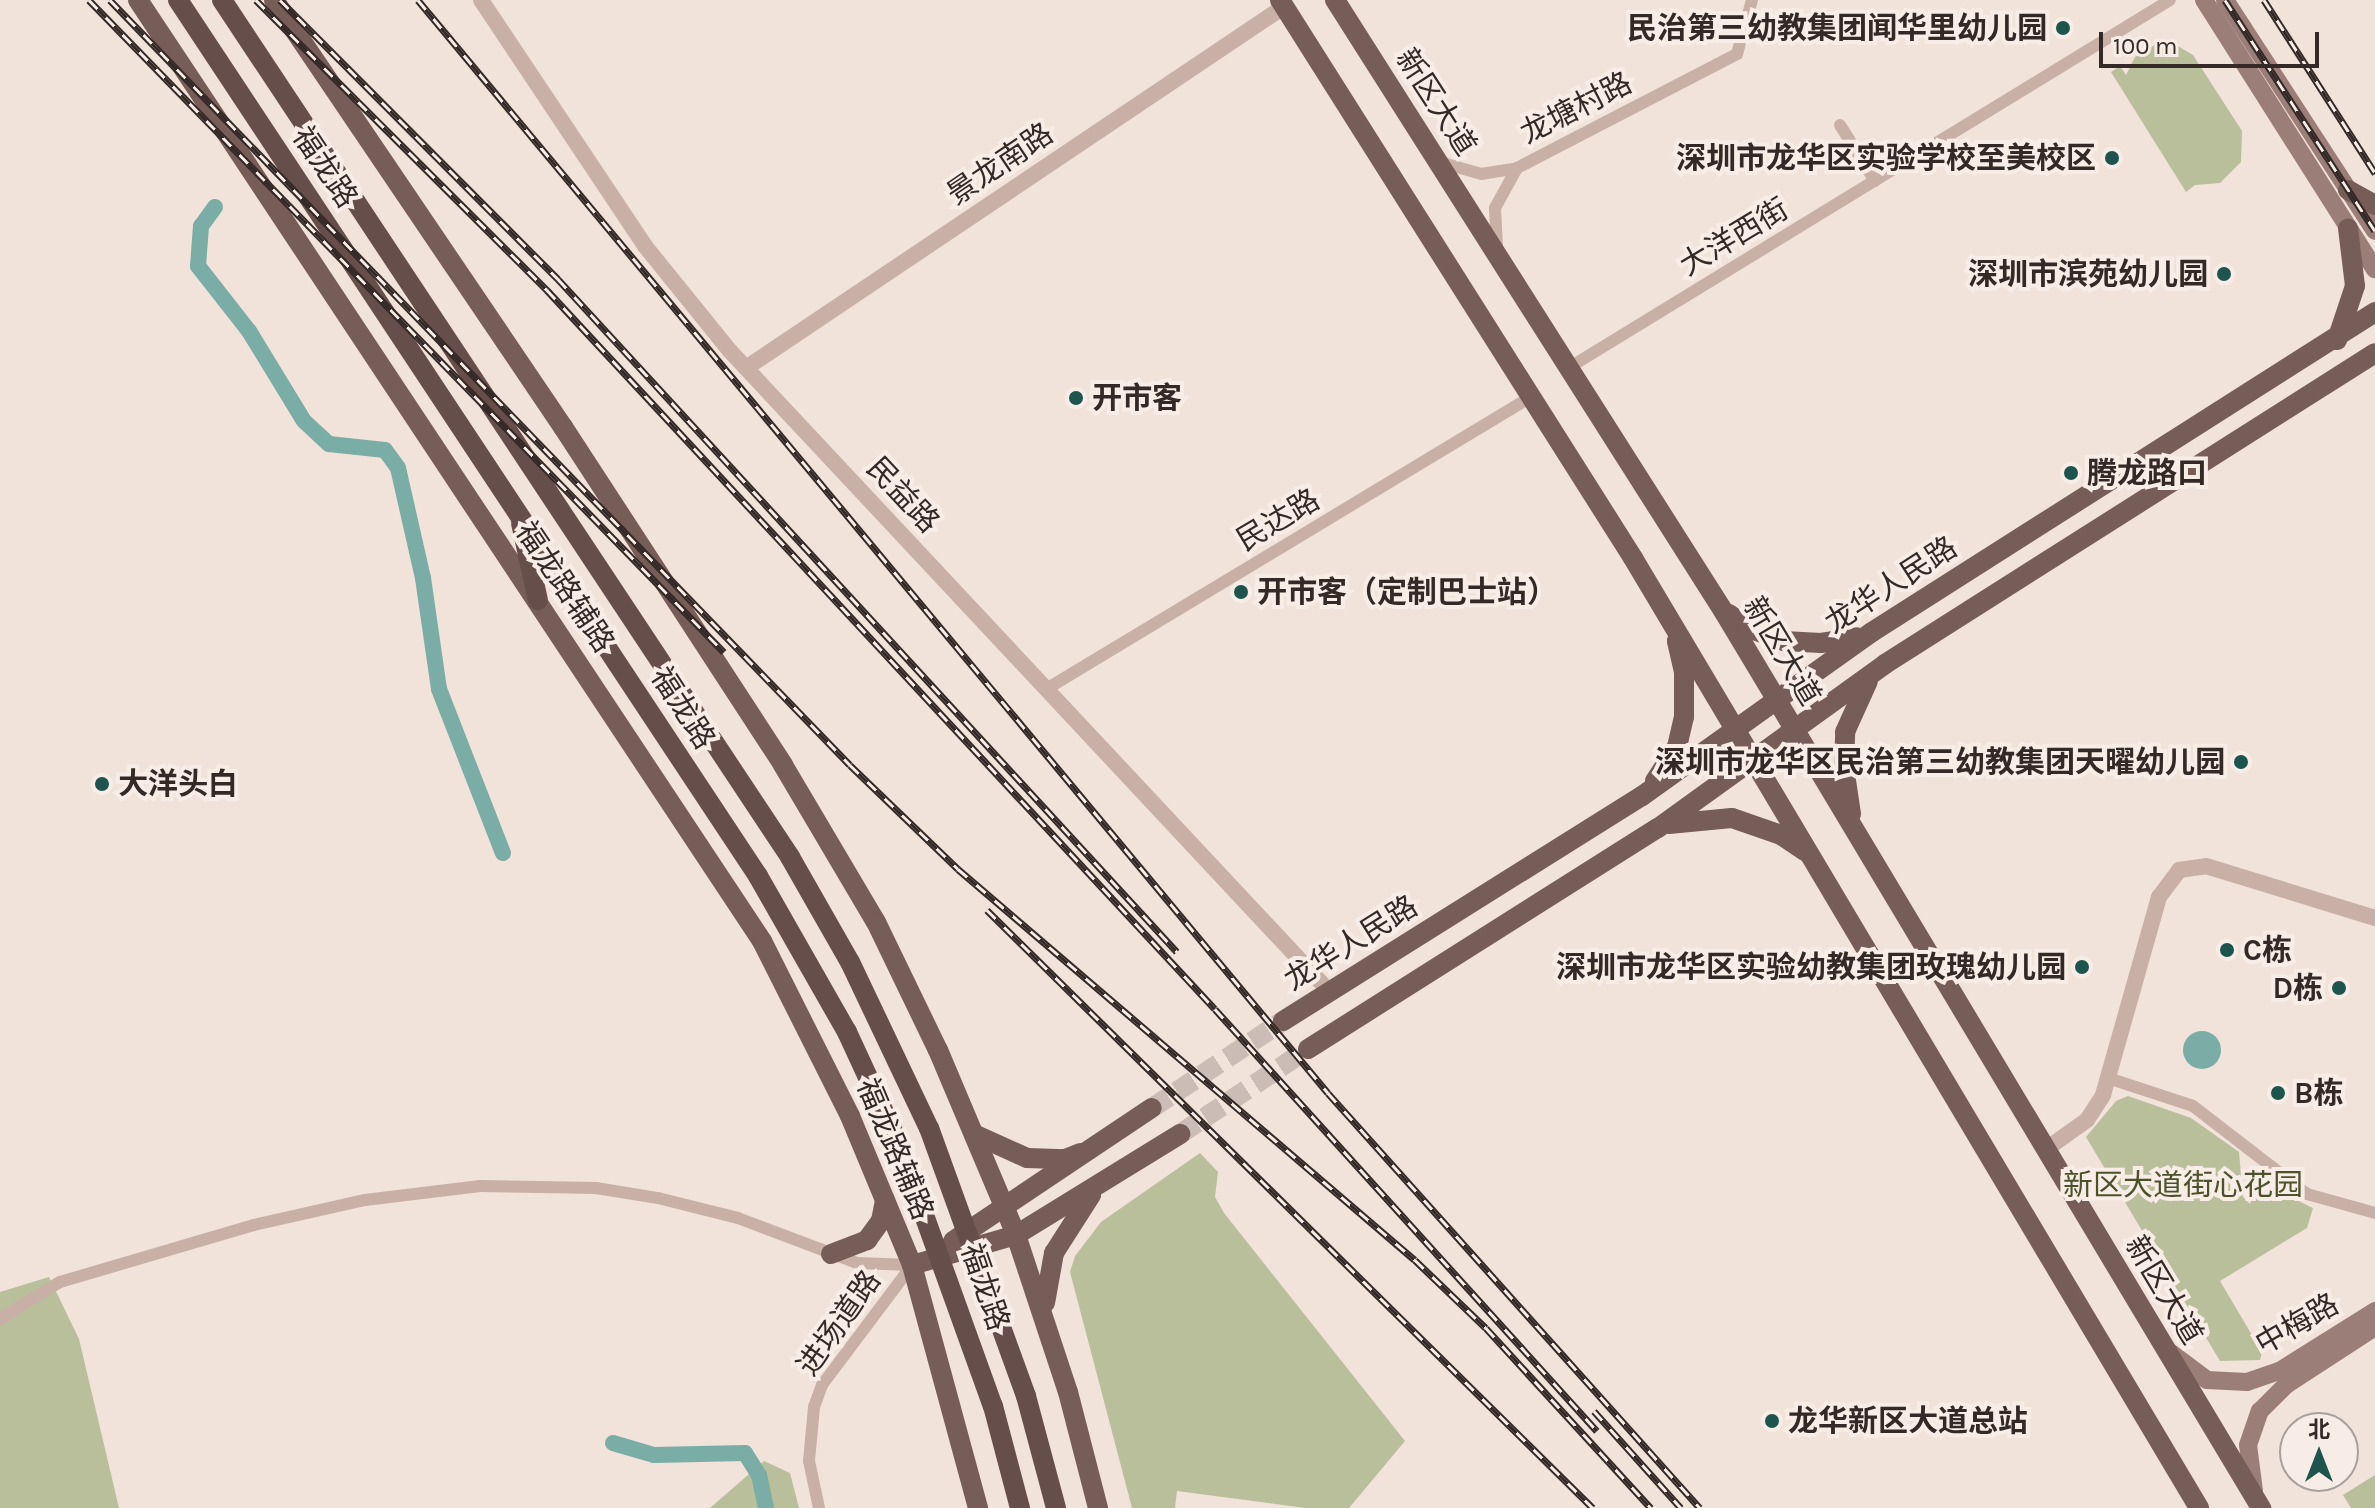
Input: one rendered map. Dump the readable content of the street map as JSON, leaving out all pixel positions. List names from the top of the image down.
{
  "streets": {
    "highway": ["福龙路"],
    "main road": [
      "新区大道",
      "龙华人民路",
      "福龙路辅路",
      "中梅路"
    ],
    "street": [
      "龙塘村路",
      "景龙南路",
      "大洋西街",
      "民益路",
      "民达路",
      "进场道路"
    ]
  },
  "crossings": [
    ["新区大道", "龙塘村路"],
    ["新区大道", "大洋西街"],
    ["新区大道", "龙华人民路"],
    ["新区大道", "中梅路"],
    ["景龙南路", "民益路"],
    ["民益路", "民达路"],
    ["民益路", "龙华人民路"],
    ["福龙路辅路", "进场道路"]
  ],
  "parks": ["新区大道街心花园"],
  "places": [
    "民治第三幼教集团闻华里幼儿园",
    "深圳市龙华区实验学校至美校区",
    "深圳市滨苑幼儿园",
    "开市客",
    "腾龙路口",
    "开市客（定制巴士站）",
    "深圳市龙华区民治第三幼教集团天曜幼儿园",
    "大洋头白",
    "C栋",
    "深圳市龙华区实验幼教集团玫瑰幼儿园",
    "D栋",
    "B栋",
    "龙华新区大道总站"
  ],
  "scale_bar": "100 m",
  "north": "top"
}
